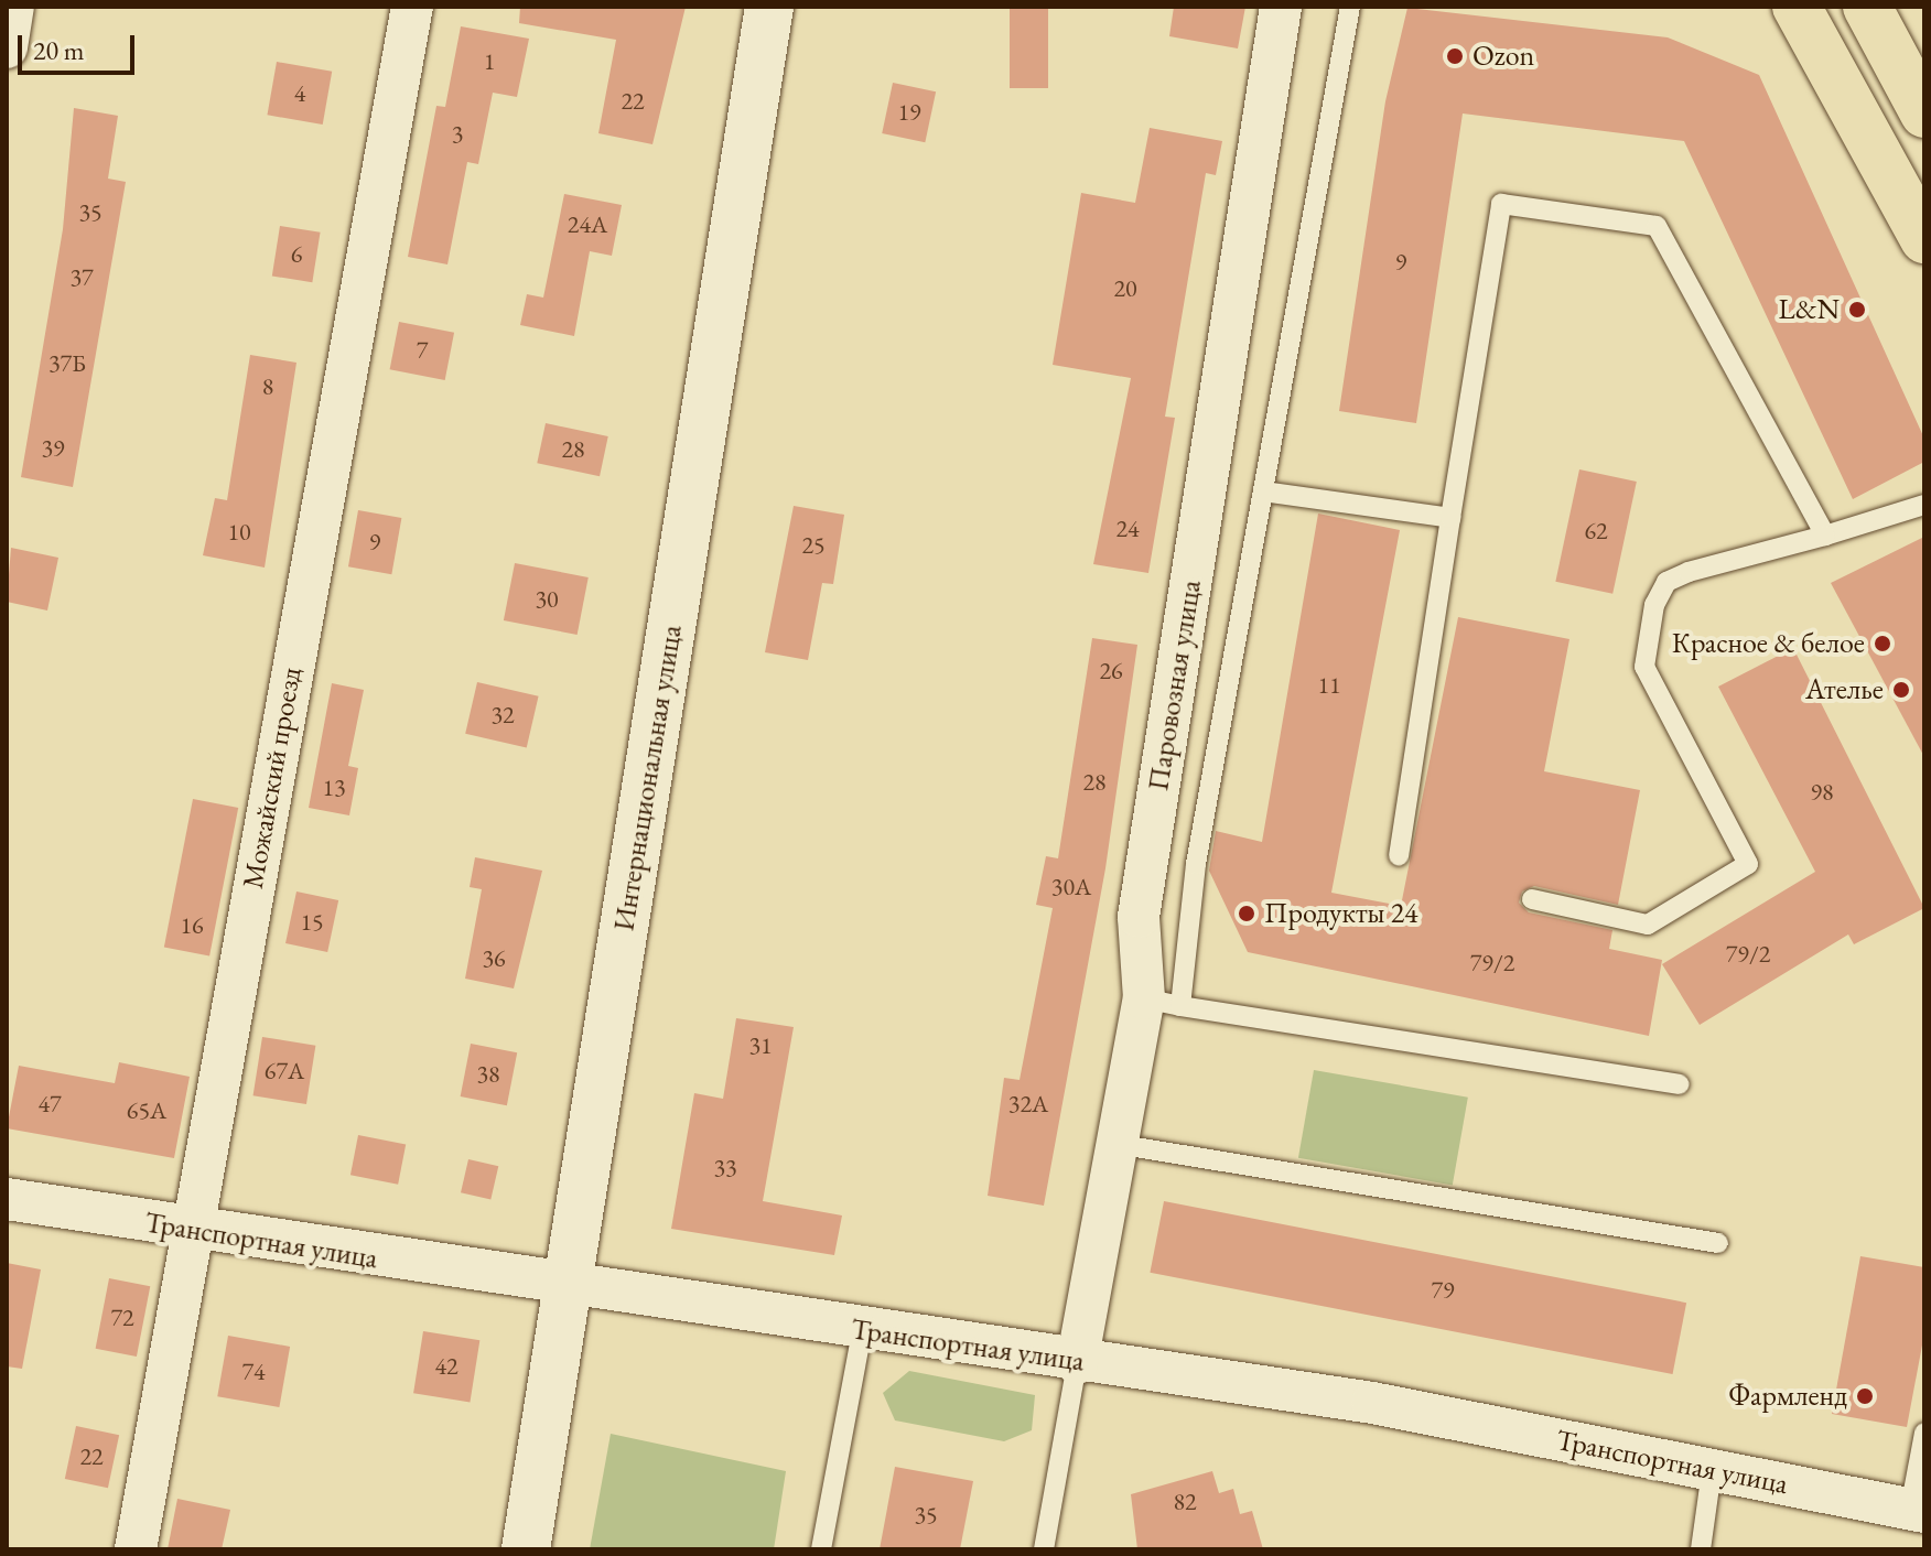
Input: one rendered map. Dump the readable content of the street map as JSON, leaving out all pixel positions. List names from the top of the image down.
{
  "streets": {
    "street": [
      "Паровозная улица",
      "Можайский проезд",
      "Интернациональная улица",
      "Транспортная улица"
    ]
  },
  "crossings": [
    ["Паровозная улица", "Транспортная улица"],
    ["Можайский проезд", "Транспортная улица"],
    ["Интернациональная улица", "Транспортная улица"]
  ],
  "places": [
    "Ozon",
    "L&N",
    "Красное & белое",
    "Ателье",
    "Продукты 24",
    "Фармленд"
  ],
  "house_numbers": [
    "1",
    "4",
    "22",
    "19",
    "3",
    "35",
    "24А",
    "6",
    "9",
    "37",
    "20",
    "7",
    "37Б",
    "8",
    "39",
    "28",
    "24",
    "62",
    "10",
    "9",
    "25",
    "30",
    "26",
    "11",
    "32",
    "28",
    "13",
    "98",
    "30А",
    "15",
    "16",
    "79/2",
    "36",
    "79/2",
    "31",
    "67А",
    "38",
    "47",
    "32А",
    "65А",
    "33",
    "79",
    "72",
    "42",
    "74",
    "22",
    "82",
    "35"
  ],
  "scale_bar": "20 m"
}
